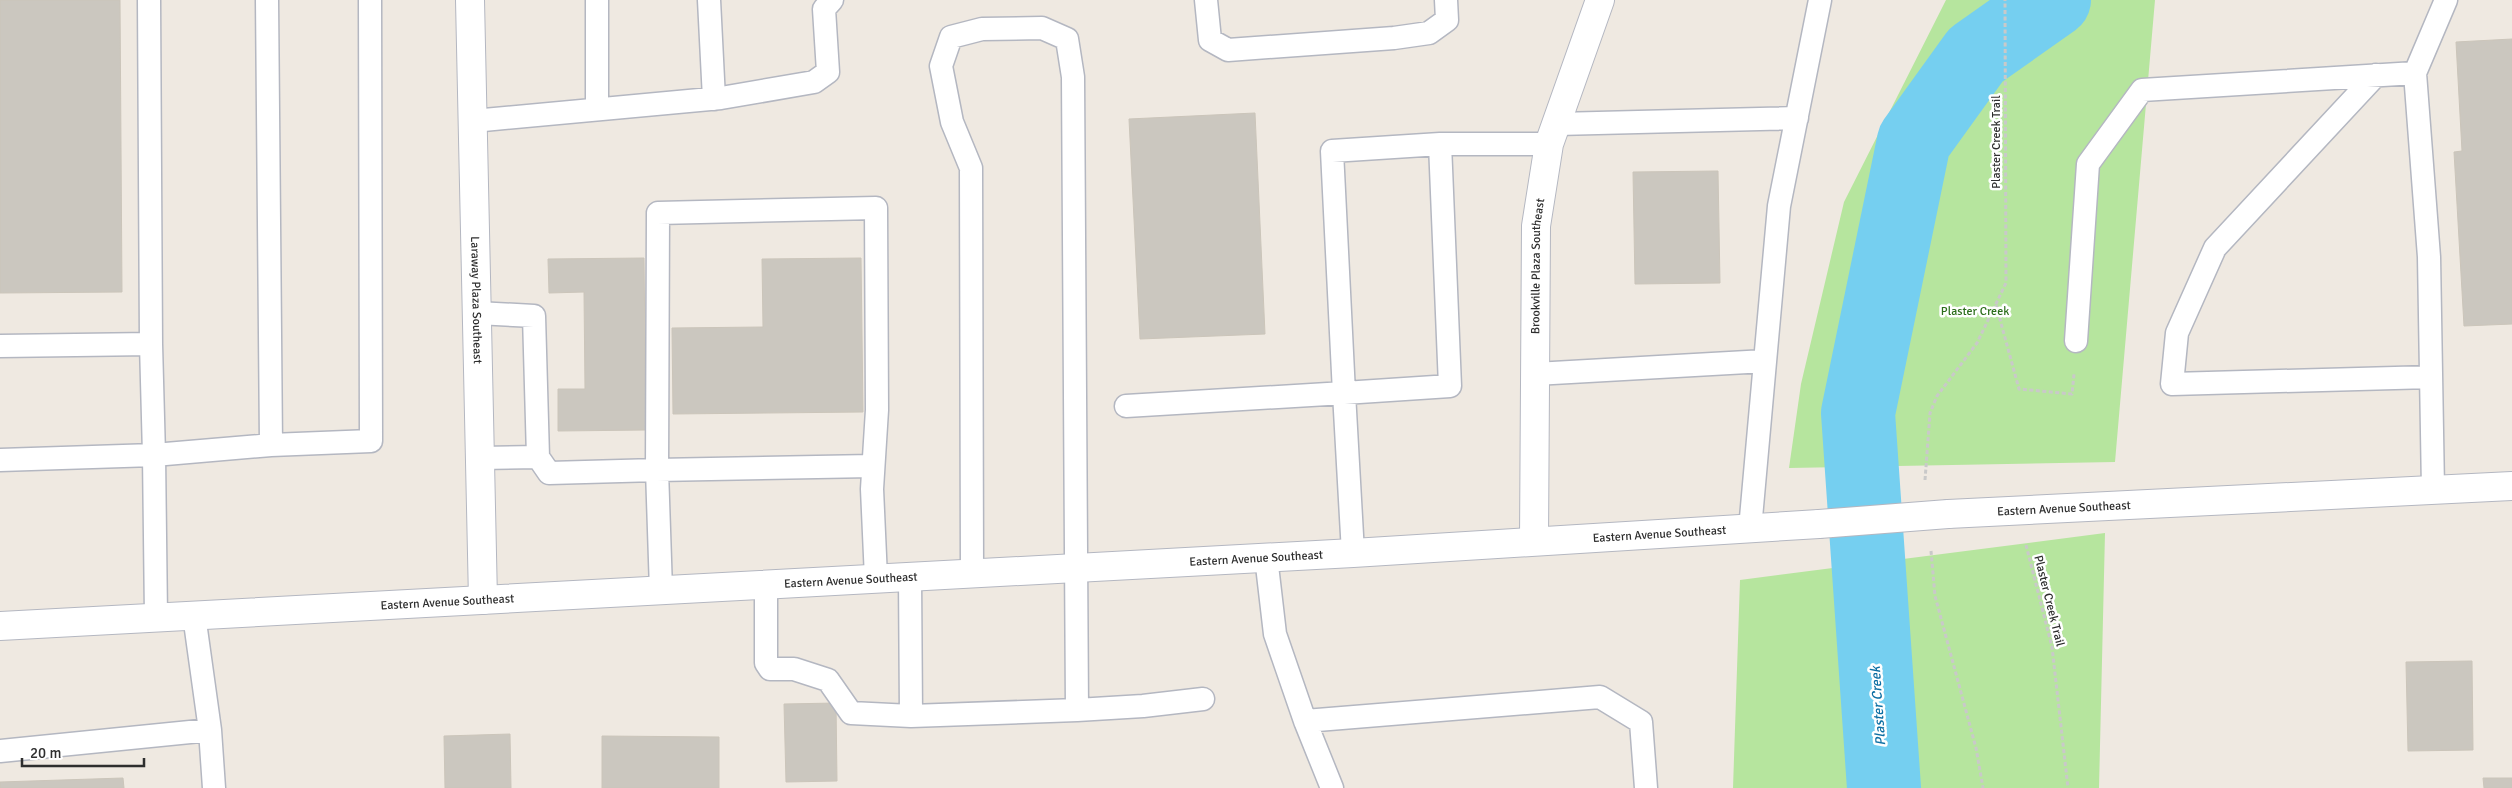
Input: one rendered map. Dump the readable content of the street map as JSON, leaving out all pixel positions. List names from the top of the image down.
{
  "streets": {
    "main road": ["Brookville Plaza Southeast", "Laraway Plaza Southeast", "Eastern Avenue Southeast"],
    "path": ["Plaster Creek Trail"]
  },
  "crossings": [
    ["Plaster Creek Trail", "Eastern Avenue Southeast"],
    ["Brookville Plaza Southeast", "Eastern Avenue Southeast"],
    ["Laraway Plaza Southeast", "Eastern Avenue Southeast"]
  ],
  "water": ["Plaster Creek"],
  "parks": ["Plaster Creek"],
  "scale_bar": "20 m"
}
